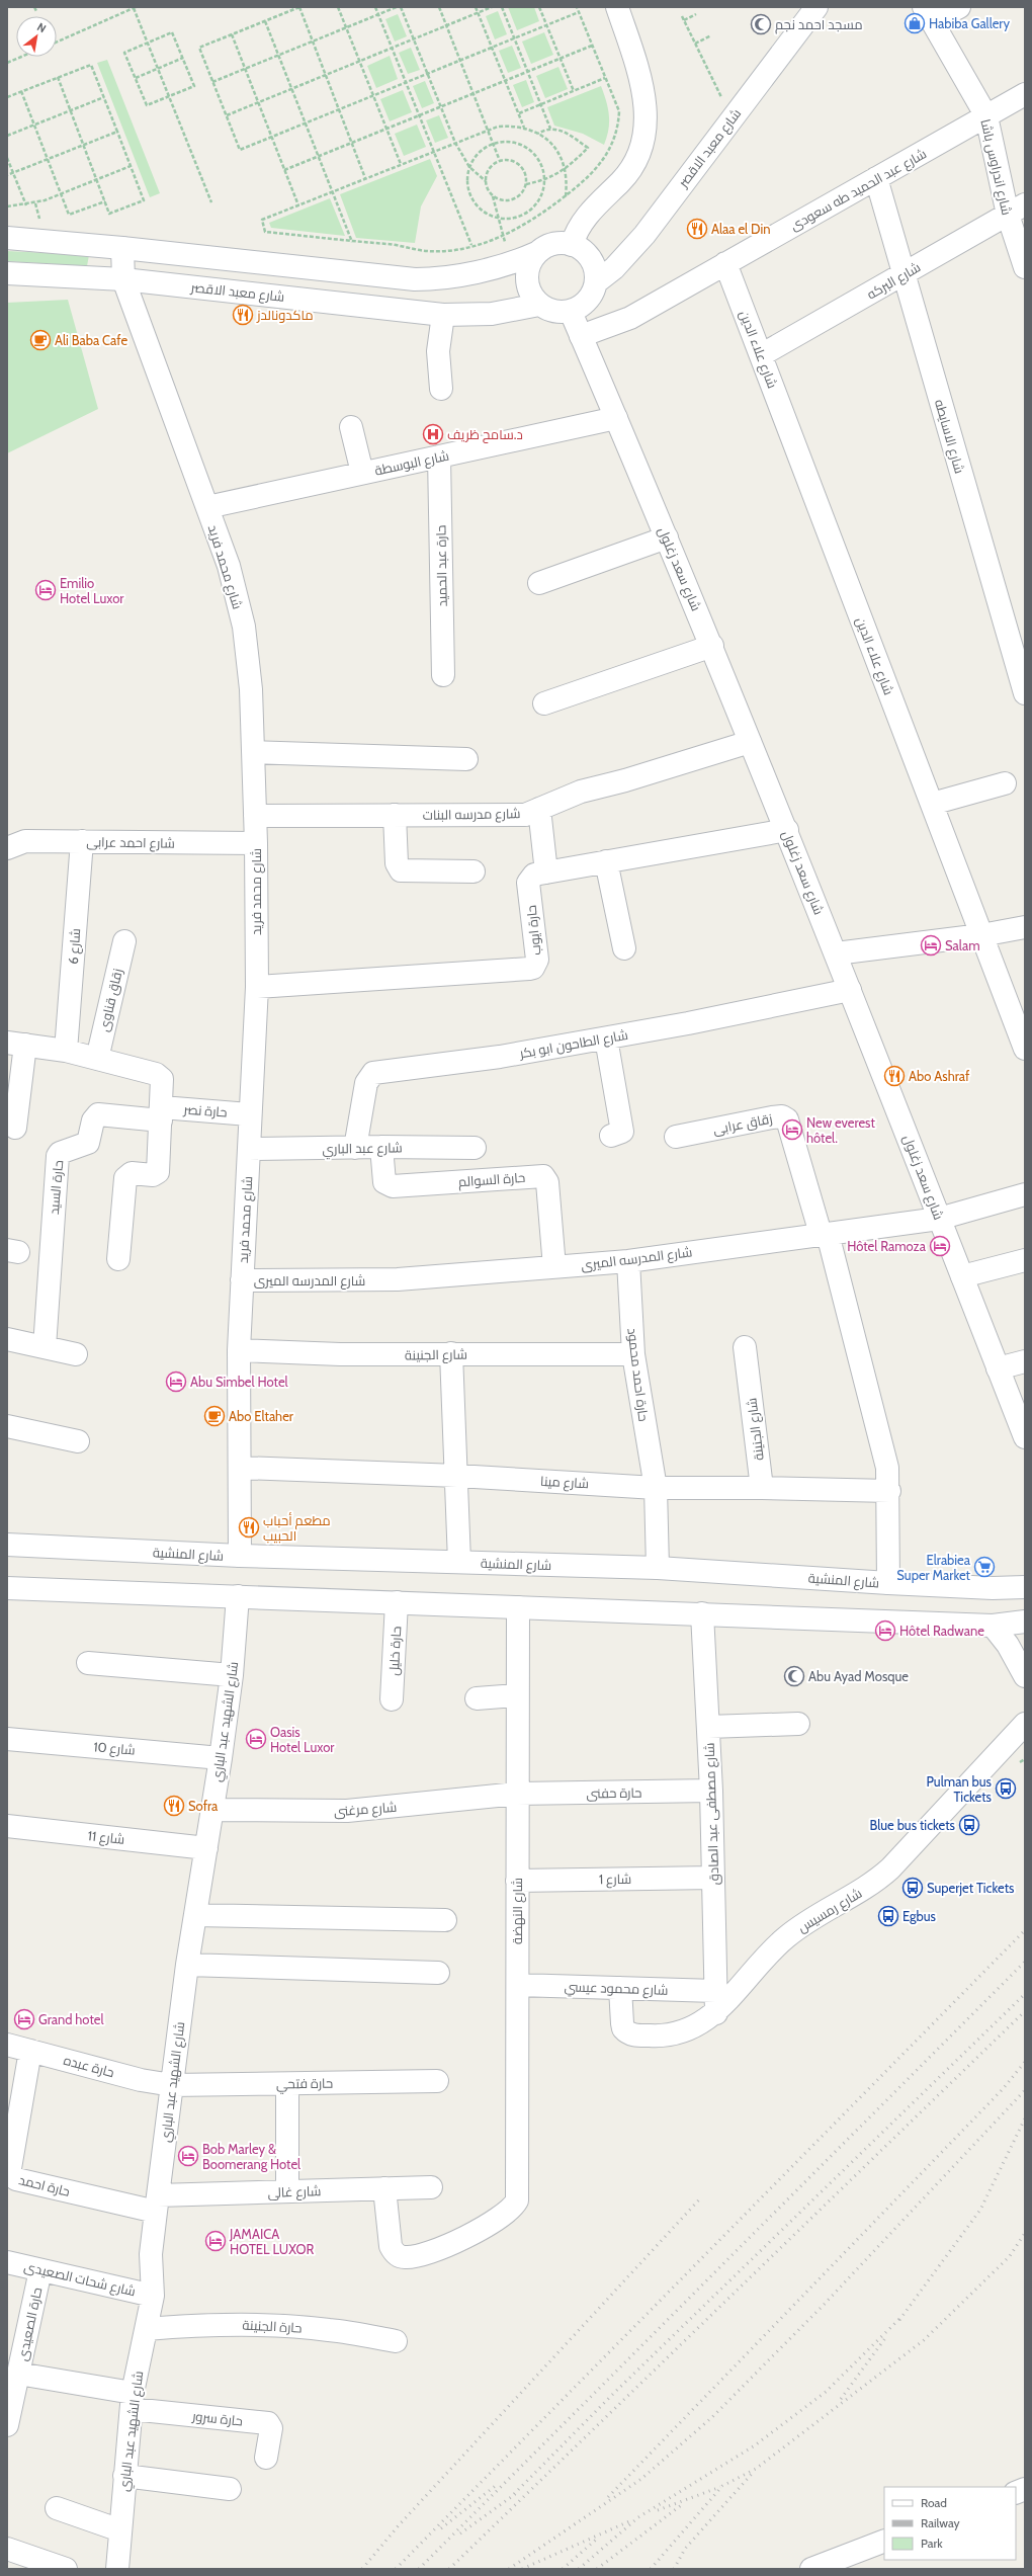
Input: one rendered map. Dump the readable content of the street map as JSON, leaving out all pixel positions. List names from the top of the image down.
{
  "streets": {
    "street": [
      "شارع معبد الاقصر",
      "شارع اندراوس باشا",
      "شارع عبد الحميد طه سعودى",
      "شارع البركه",
      "شارع علاء الدين",
      "شارع الاسايطه",
      "شارع البوسطة",
      "حارة عبد الحميد",
      "شارع محمد فريد",
      "شارع سعد زغلول",
      "شارع مدرسه البنات",
      "شارع احمد عرابى",
      "حارة ايوب",
      "شارع 6",
      "زقاق قناوى",
      "شارع الطاحون ابو بكر",
      "حارة نصر",
      "زقاق عرابى",
      "شارع عبد الباري",
      "حارة السوالم",
      "حارة السيد",
      "شارع المدرسه الميرى",
      "شارع الجنينة",
      "حارة احمد محمود",
      "شارع مينا",
      "شارع المنشية",
      "حارة خليل",
      "شارع الشهيد عبد الباري",
      "شارع 10",
      "حارة حفنى",
      "شارع مرغنى",
      "شارع مصطفى عبد الصادق",
      "شارع 11",
      "شارع 1",
      "شارع رمسيس",
      "شارع النهضة",
      "شارع محمود عيسي",
      "حارة عبده",
      "حارة فتحي",
      "حارة احمد",
      "شارع غالى",
      "شارع شحات الصعيدى",
      "حارة الصعيدى",
      "حارة الجنينة",
      "حارة سرور"
    ]
  },
  "crossings": [
    ["شارع معبد الاقصر", "شارع محمد فريد"],
    ["شارع معبد الاقصر", "شارع سعد زغلول"],
    ["شارع اندراوس باشا", "شارع عبد الحميد طه سعودى"],
    ["شارع اندراوس باشا", "شارع البركه"],
    ["شارع عبد الحميد طه سعودى", "شارع علاء الدين"],
    ["شارع عبد الحميد طه سعودى", "شارع الاسايطه"],
    ["شارع عبد الحميد طه سعودى", "شارع سعد زغلول"],
    ["شارع البركه", "شارع علاء الدين"],
    ["شارع البركه", "شارع الاسايطه"],
    ["شارع البوسطة", "حارة عبد الحميد"],
    ["شارع البوسطة", "شارع محمد فريد"],
    ["شارع البوسطة", "شارع سعد زغلول"],
    ["شارع محمد فريد", "شارع مدرسه البنات"],
    ["شارع محمد فريد", "شارع احمد عرابى"],
    ["شارع محمد فريد", "حارة ايوب"],
    ["شارع محمد فريد", "حارة نصر"],
    ["شارع محمد فريد", "شارع عبد الباري"],
    ["شارع محمد فريد", "شارع المدرسه الميرى"],
    ["شارع محمد فريد", "شارع الجنينة"],
    ["شارع محمد فريد", "شارع مينا"],
    ["شارع محمد فريد", "شارع المنشية"],
    ["شارع سعد زغلول", "شارع مدرسه البنات"],
    ["شارع سعد زغلول", "حارة ايوب"],
    ["شارع سعد زغلول", "شارع الطاحون ابو بكر"],
    ["شارع سعد زغلول", "شارع المدرسه الميرى"],
    ["شارع احمد عرابى", "شارع 6"],
    ["شارع الطاحون ابو بكر", "شارع عبد الباري"],
    ["حارة نصر", "حارة السيد"],
    ["زقاق عرابى", "شارع المدرسه الميرى"],
    ["شارع عبد الباري", "حارة السوالم"],
    ["حارة السوالم", "شارع المدرسه الميرى"],
    ["شارع المدرسه الميرى", "حارة احمد محمود"],
    ["شارع الجنينة", "حارة احمد محمود"],
    ["شارع الجنينة", "شارع مينا"],
    ["حارة احمد محمود", "شارع مينا"],
    ["حارة احمد محمود", "شارع المنشية"],
    ["شارع الشهيد عبد الباري", "شارع 10"],
    ["شارع الشهيد عبد الباري", "شارع مرغنى"],
    ["شارع الشهيد عبد الباري", "شارع 11"],
    ["شارع الشهيد عبد الباري", "حارة عبده"],
    ["شارع الشهيد عبد الباري", "حارة فتحي"],
    ["شارع الشهيد عبد الباري", "حارة احمد"],
    ["شارع الشهيد عبد الباري", "شارع غالى"],
    ["شارع الشهيد عبد الباري", "شارع شحات الصعيدى"],
    ["شارع الشهيد عبد الباري", "حارة الجنينة"],
    ["شارع الشهيد عبد الباري", "حارة سرور"],
    ["حارة حفنى", "شارع مرغنى"],
    ["حارة حفنى", "شارع مصطفى عبد الصادق"],
    ["حارة حفنى", "شارع النهضة"],
    ["شارع مرغنى", "شارع النهضة"],
    ["شارع مصطفى عبد الصادق", "شارع 1"],
    ["شارع مصطفى عبد الصادق", "شارع رمسيس"],
    ["شارع مصطفى عبد الصادق", "شارع محمود عيسي"],
    ["شارع 1", "شارع النهضة"],
    ["شارع رمسيس", "شارع محمود عيسي"],
    ["شارع النهضة", "شارع محمود عيسي"],
    ["شارع النهضة", "شارع غالى"],
    ["حارة عبده", "حارة فتحي"],
    ["حارة عبده", "حارة احمد"],
    ["حارة احمد", "شارع غالى"],
    ["شارع شحات الصعيدى", "حارة الصعيدى"]
  ],
  "places": {
    "shop": ["Habiba Gallery"],
    "mosque": ["مسجد احمد نجم", "Abu Ayad Mosque"],
    "restaurant": [
      "Alaa el Din",
      "ماكدونالدز",
      "Abo Ashraf",
      "مطعم أحباب الحبيب",
      "Sofra"
    ],
    "cafe": ["Ali Baba Cafe", "Abo Eltaher"],
    "hospital": ["د.سامح ظريف"],
    "hotel": [
      "Emilio Hotel Luxor",
      "Salam",
      "New everest hôtel.",
      "Hôtel Ramoza",
      "Abu Simbel Hotel",
      "Hôtel Radwane",
      "Oasis Hotel Luxor",
      "Grand hotel",
      "Bob Marley & Boomerang Hotel",
      "JAMAICA HOTEL LUXOR"
    ],
    "supermarket": ["Elrabiea Super Market"],
    "bus stop": [
      "Pulman bus Tickets",
      "Blue bus tickets",
      "Superjet Tickets",
      "Egbus"
    ]
  },
  "legend": ["Road", "Railway", "Park"],
  "north": "top right"
}
